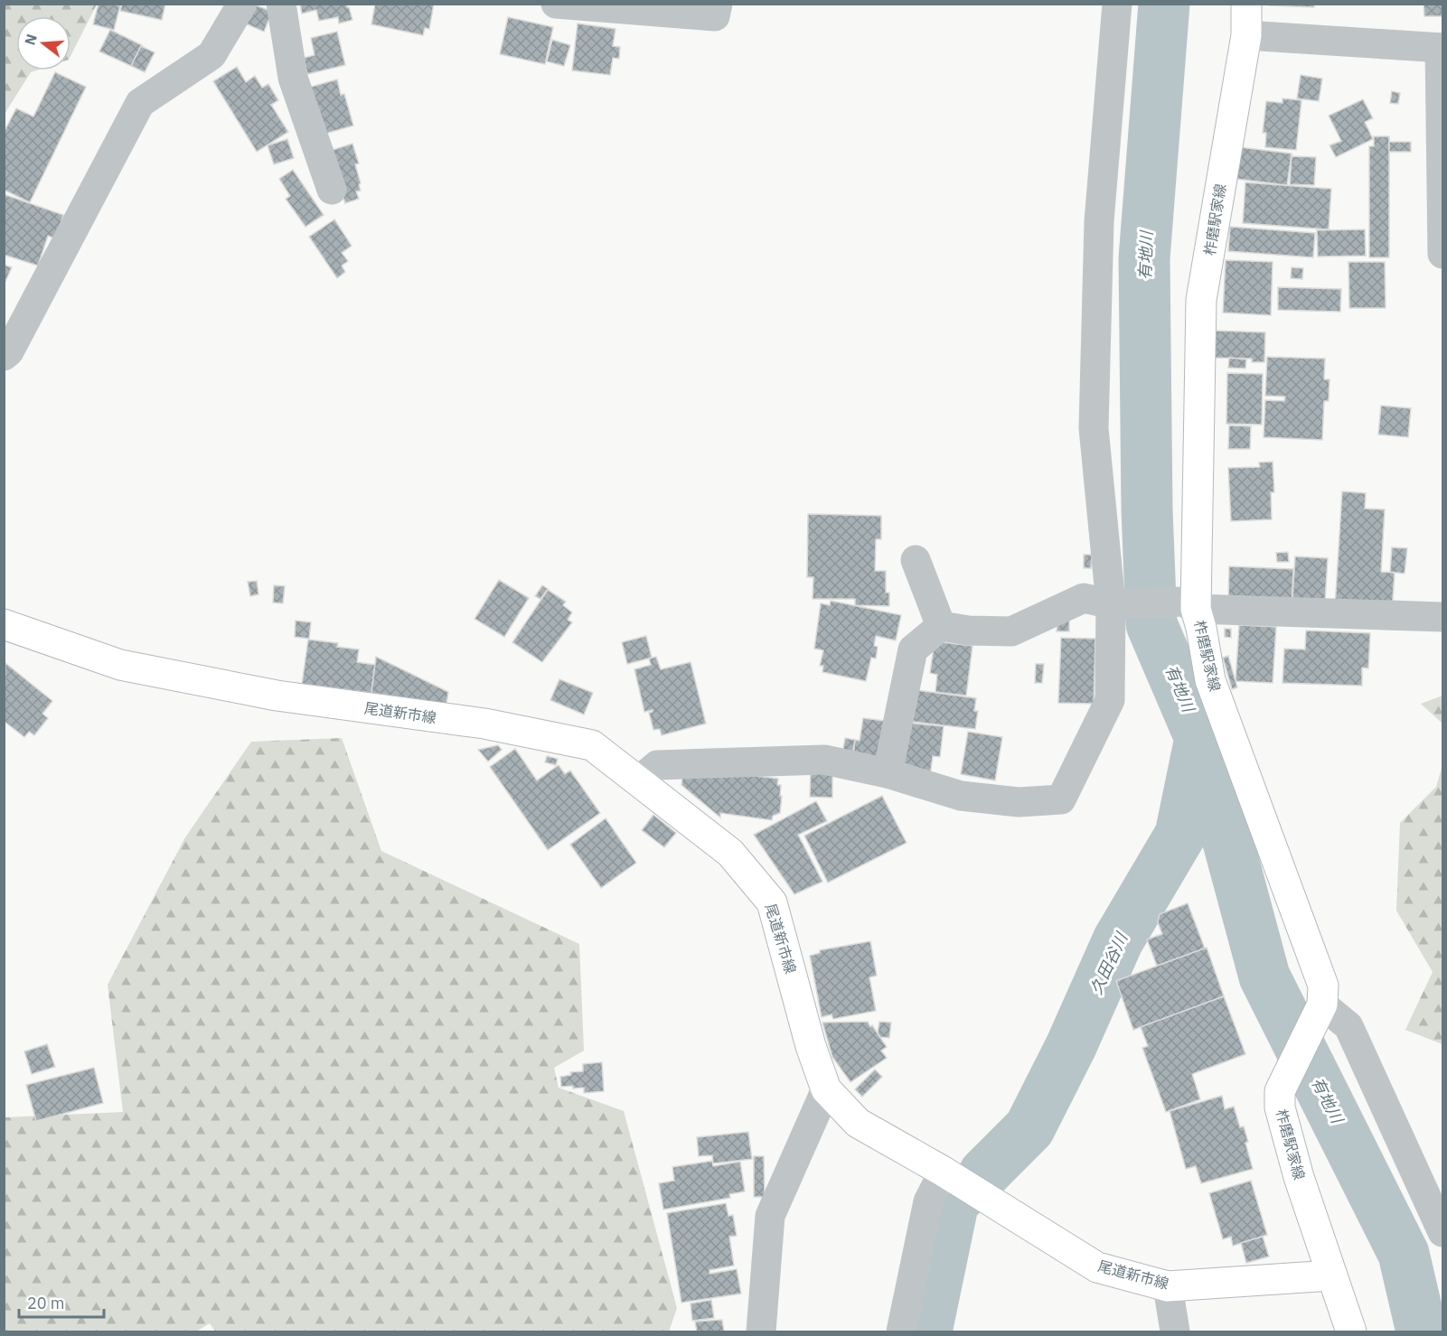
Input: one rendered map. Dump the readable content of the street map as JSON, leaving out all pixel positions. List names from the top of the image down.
{
  "streets": {
    "main road": ["柞磨駅家線", "尾道新市線"]
  },
  "crossings": [
    ["柞磨駅家線", "尾道新市線"]
  ],
  "water": ["有地川", "久田谷川"],
  "scale_bar": "20 m",
  "north": "left"
}
